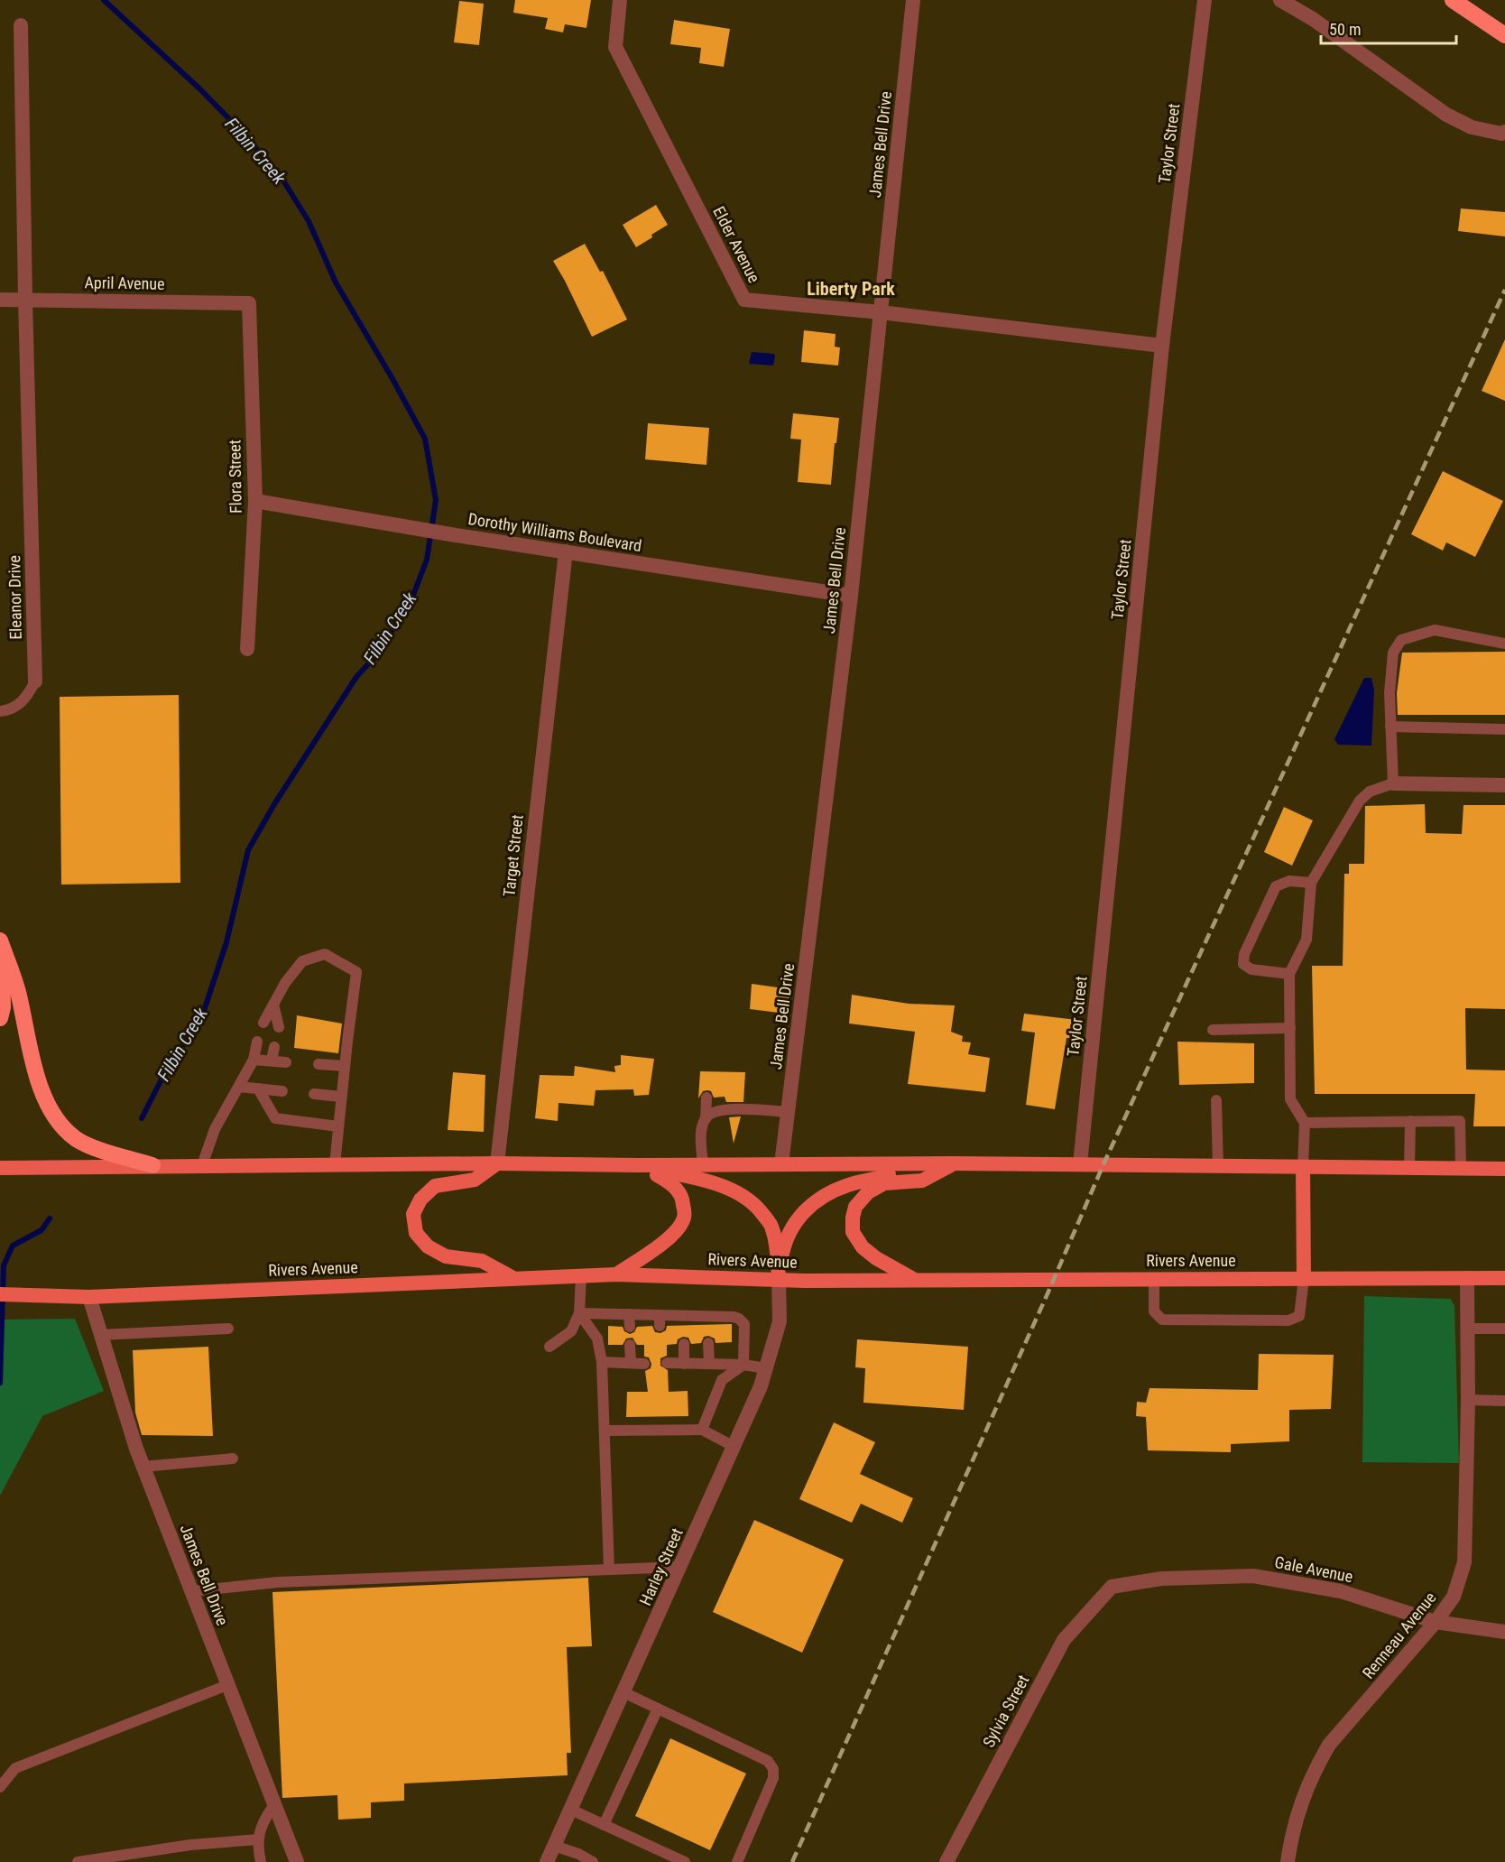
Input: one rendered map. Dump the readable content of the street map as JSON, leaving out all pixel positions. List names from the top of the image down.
{
  "streets": {
    "main road": ["Rivers Avenue"],
    "street": [
      "Taylor Street",
      "James Bell Drive",
      "Elder Avenue",
      "April Avenue",
      "Flora Street",
      "Dorothy Williams Boulevard",
      "Eleanor Drive",
      "Target Street",
      "Harley Street",
      "Gale Avenue",
      "Renneau Avenue",
      "Sylvia Street"
    ]
  },
  "crossings": [
    ["Taylor Street", "Elder Avenue"],
    ["James Bell Drive", "Elder Avenue"],
    ["James Bell Drive", "Dorothy Williams Boulevard"],
    ["James Bell Drive", "Rivers Avenue"],
    ["April Avenue", "Flora Street"],
    ["April Avenue", "Eleanor Drive"],
    ["Flora Street", "Dorothy Williams Boulevard"],
    ["Dorothy Williams Boulevard", "Target Street"],
    ["Rivers Avenue", "Harley Street"],
    ["Rivers Avenue", "Renneau Avenue"],
    ["Gale Avenue", "Renneau Avenue"],
    ["Gale Avenue", "Sylvia Street"]
  ],
  "districts": ["Liberty Park"],
  "water": ["Filbin Creek"],
  "scale_bar": "50 m"
}
